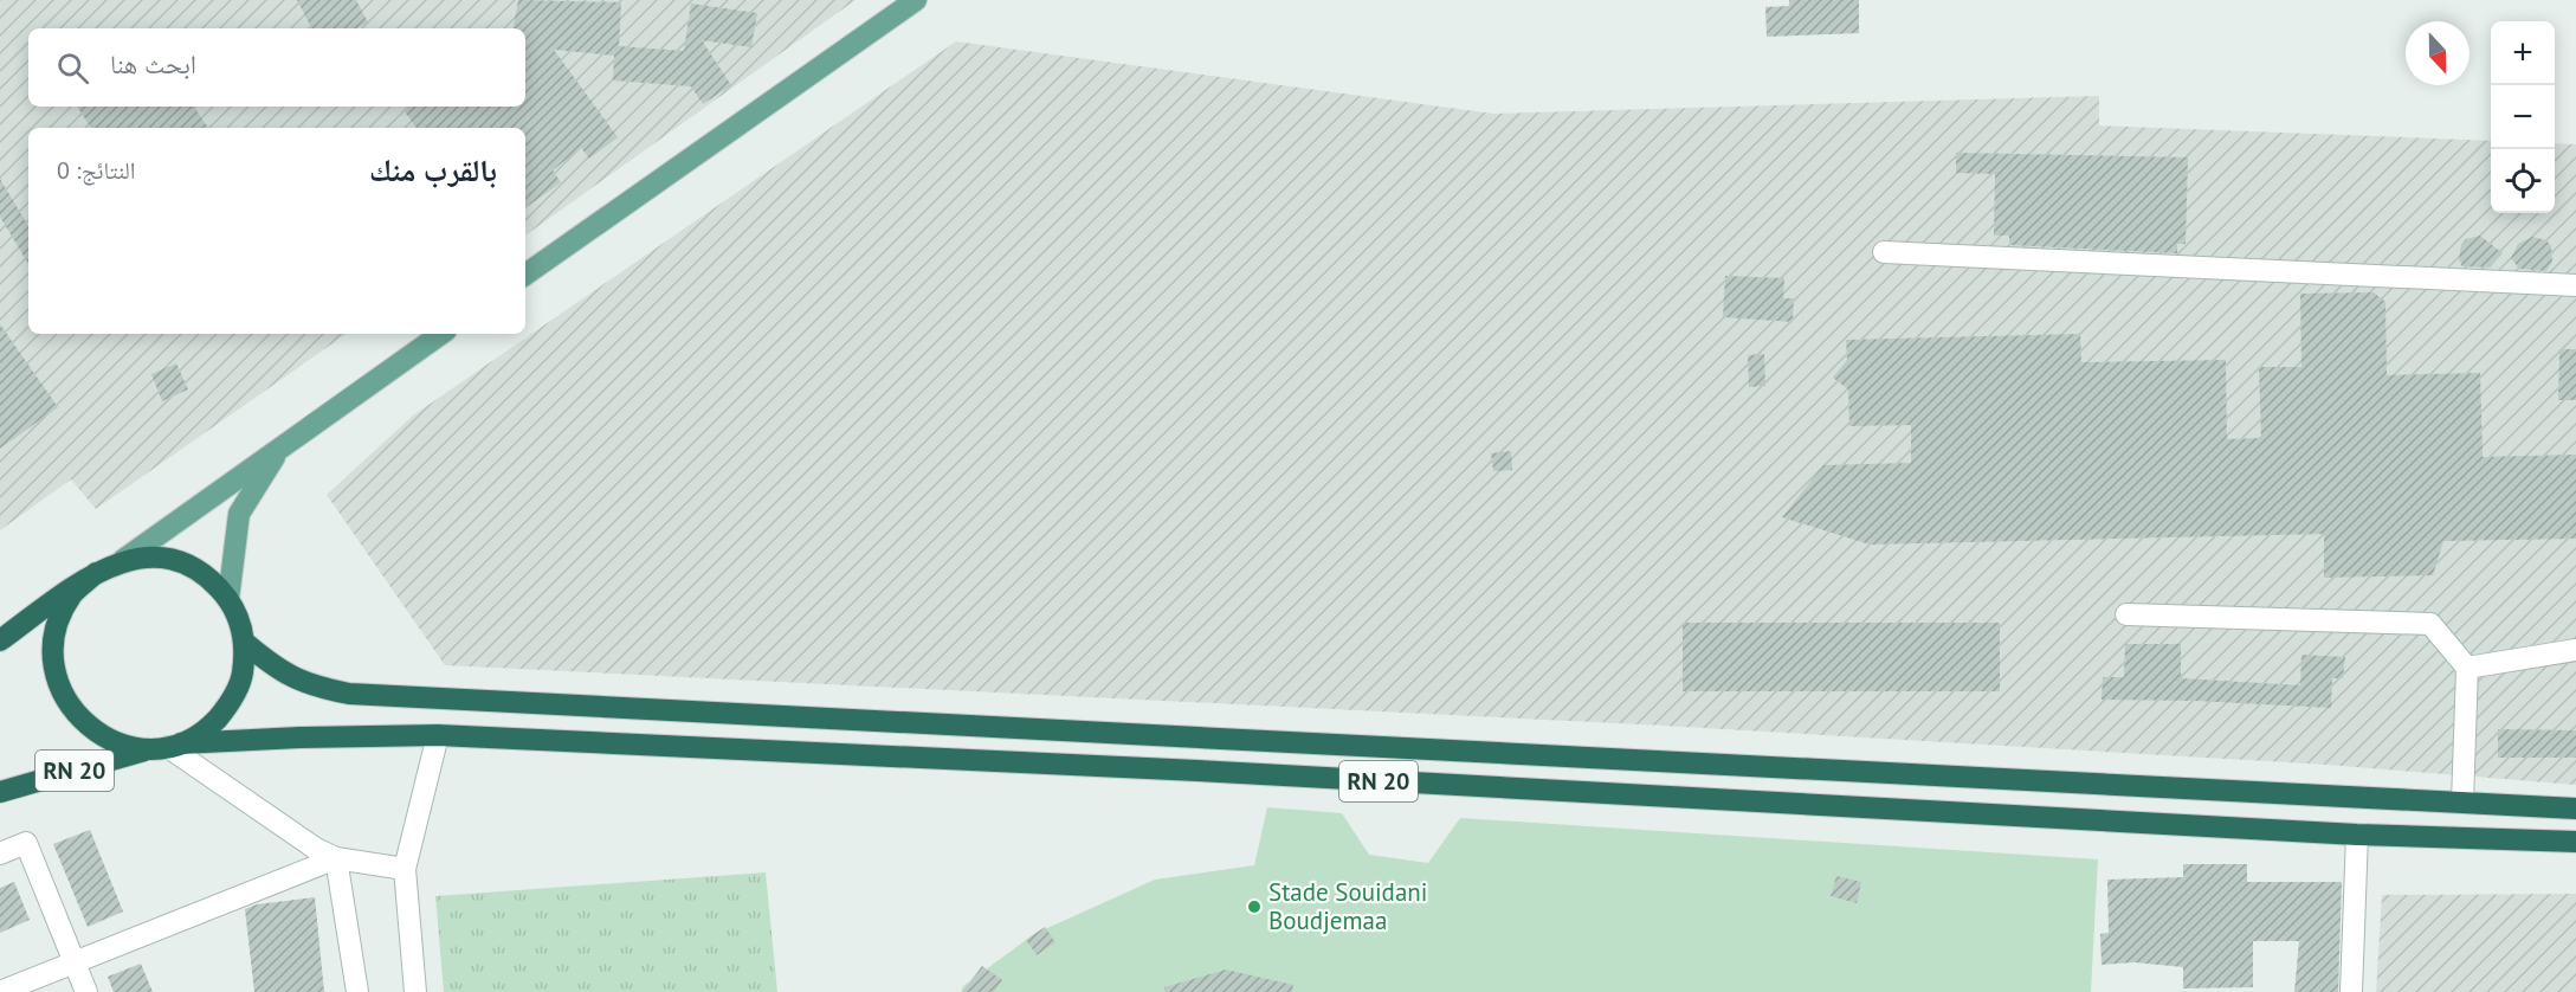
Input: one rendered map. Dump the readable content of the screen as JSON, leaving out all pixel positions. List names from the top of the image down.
{
  "streets": {
    "highway": ["RN 20"]
  },
  "places": ["Stade Souidani Boudjemaa"],
  "north": "bottom",
  "page": {
    "map_buttons": ["+", "−"],
    "search": "ابحث هنا",
    "heading": ["بالقرب منك", "النتائج: 0"]
  }
}
